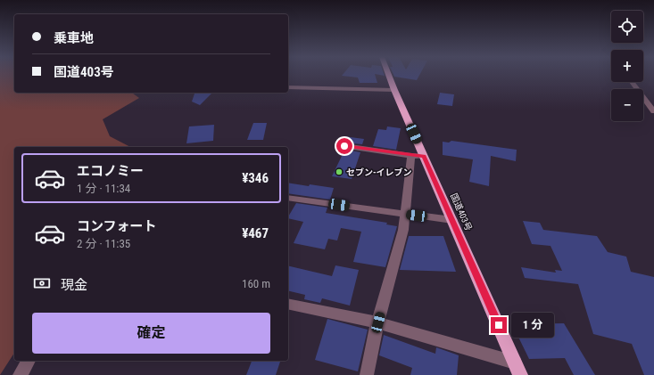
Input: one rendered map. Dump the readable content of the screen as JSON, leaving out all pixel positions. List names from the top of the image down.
{
  "streets": {
    "highway": ["国道403号"]
  },
  "places": ["セブン-イレブン"],
  "page": {
    "map_buttons": ["+", "−"],
    "banner": ["乗車地", "国道403号"],
    "list": [
      {
        "name": "エコノミー",
        "note": "1 分 · 11:34",
        "value": "¥346"
      },
      {
        "name": "コンフォート",
        "note": "2 分 · 11:35",
        "value": "¥467"
      }
    ],
    "pay": ["現金", "160 m"],
    "buttons": "確定",
    "bubble": "1 分"
  }
}
